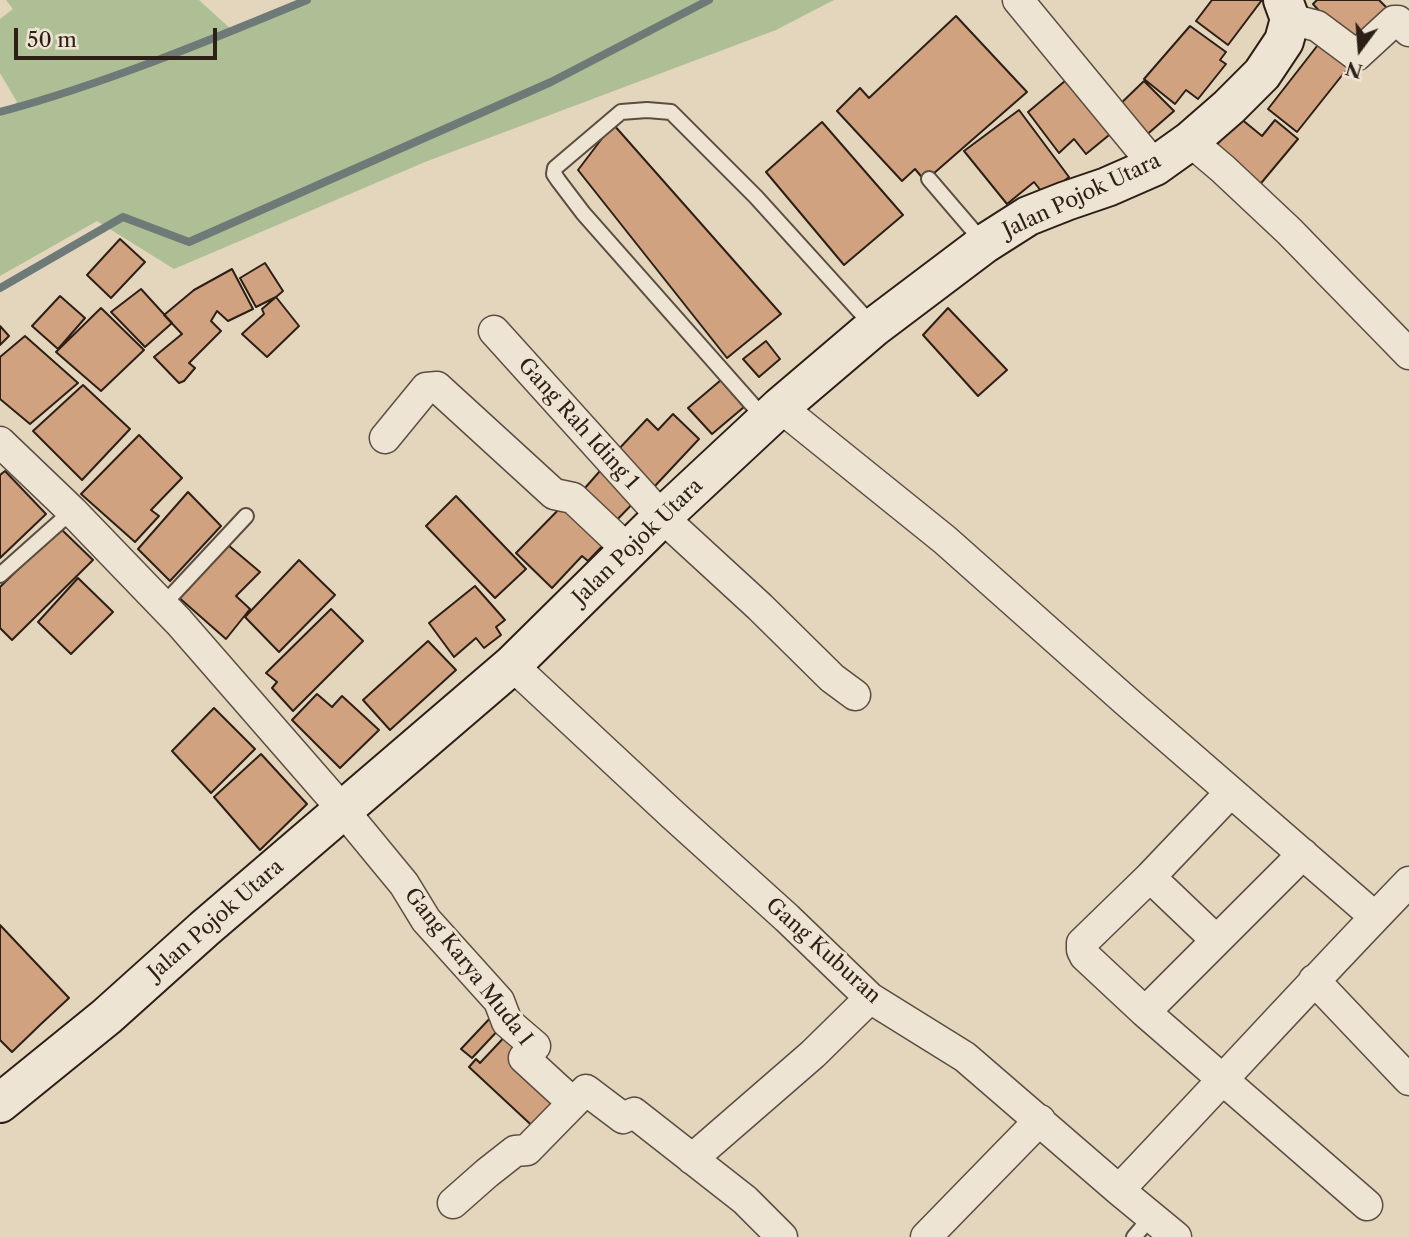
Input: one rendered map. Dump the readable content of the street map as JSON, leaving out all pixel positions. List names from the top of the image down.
{
  "streets": {
    "main road": ["Jalan Pojok Utara"],
    "street": ["Gang Rah Iding 1", "Gang Kuburan", "Gang Karya Muda I"]
  },
  "crossings": [
    ["Jalan Pojok Utara", "Gang Rah Iding 1"],
    ["Jalan Pojok Utara", "Gang Kuburan"],
    ["Jalan Pojok Utara", "Gang Karya Muda I"]
  ],
  "scale_bar": "50 m",
  "north": "bottom"
}
